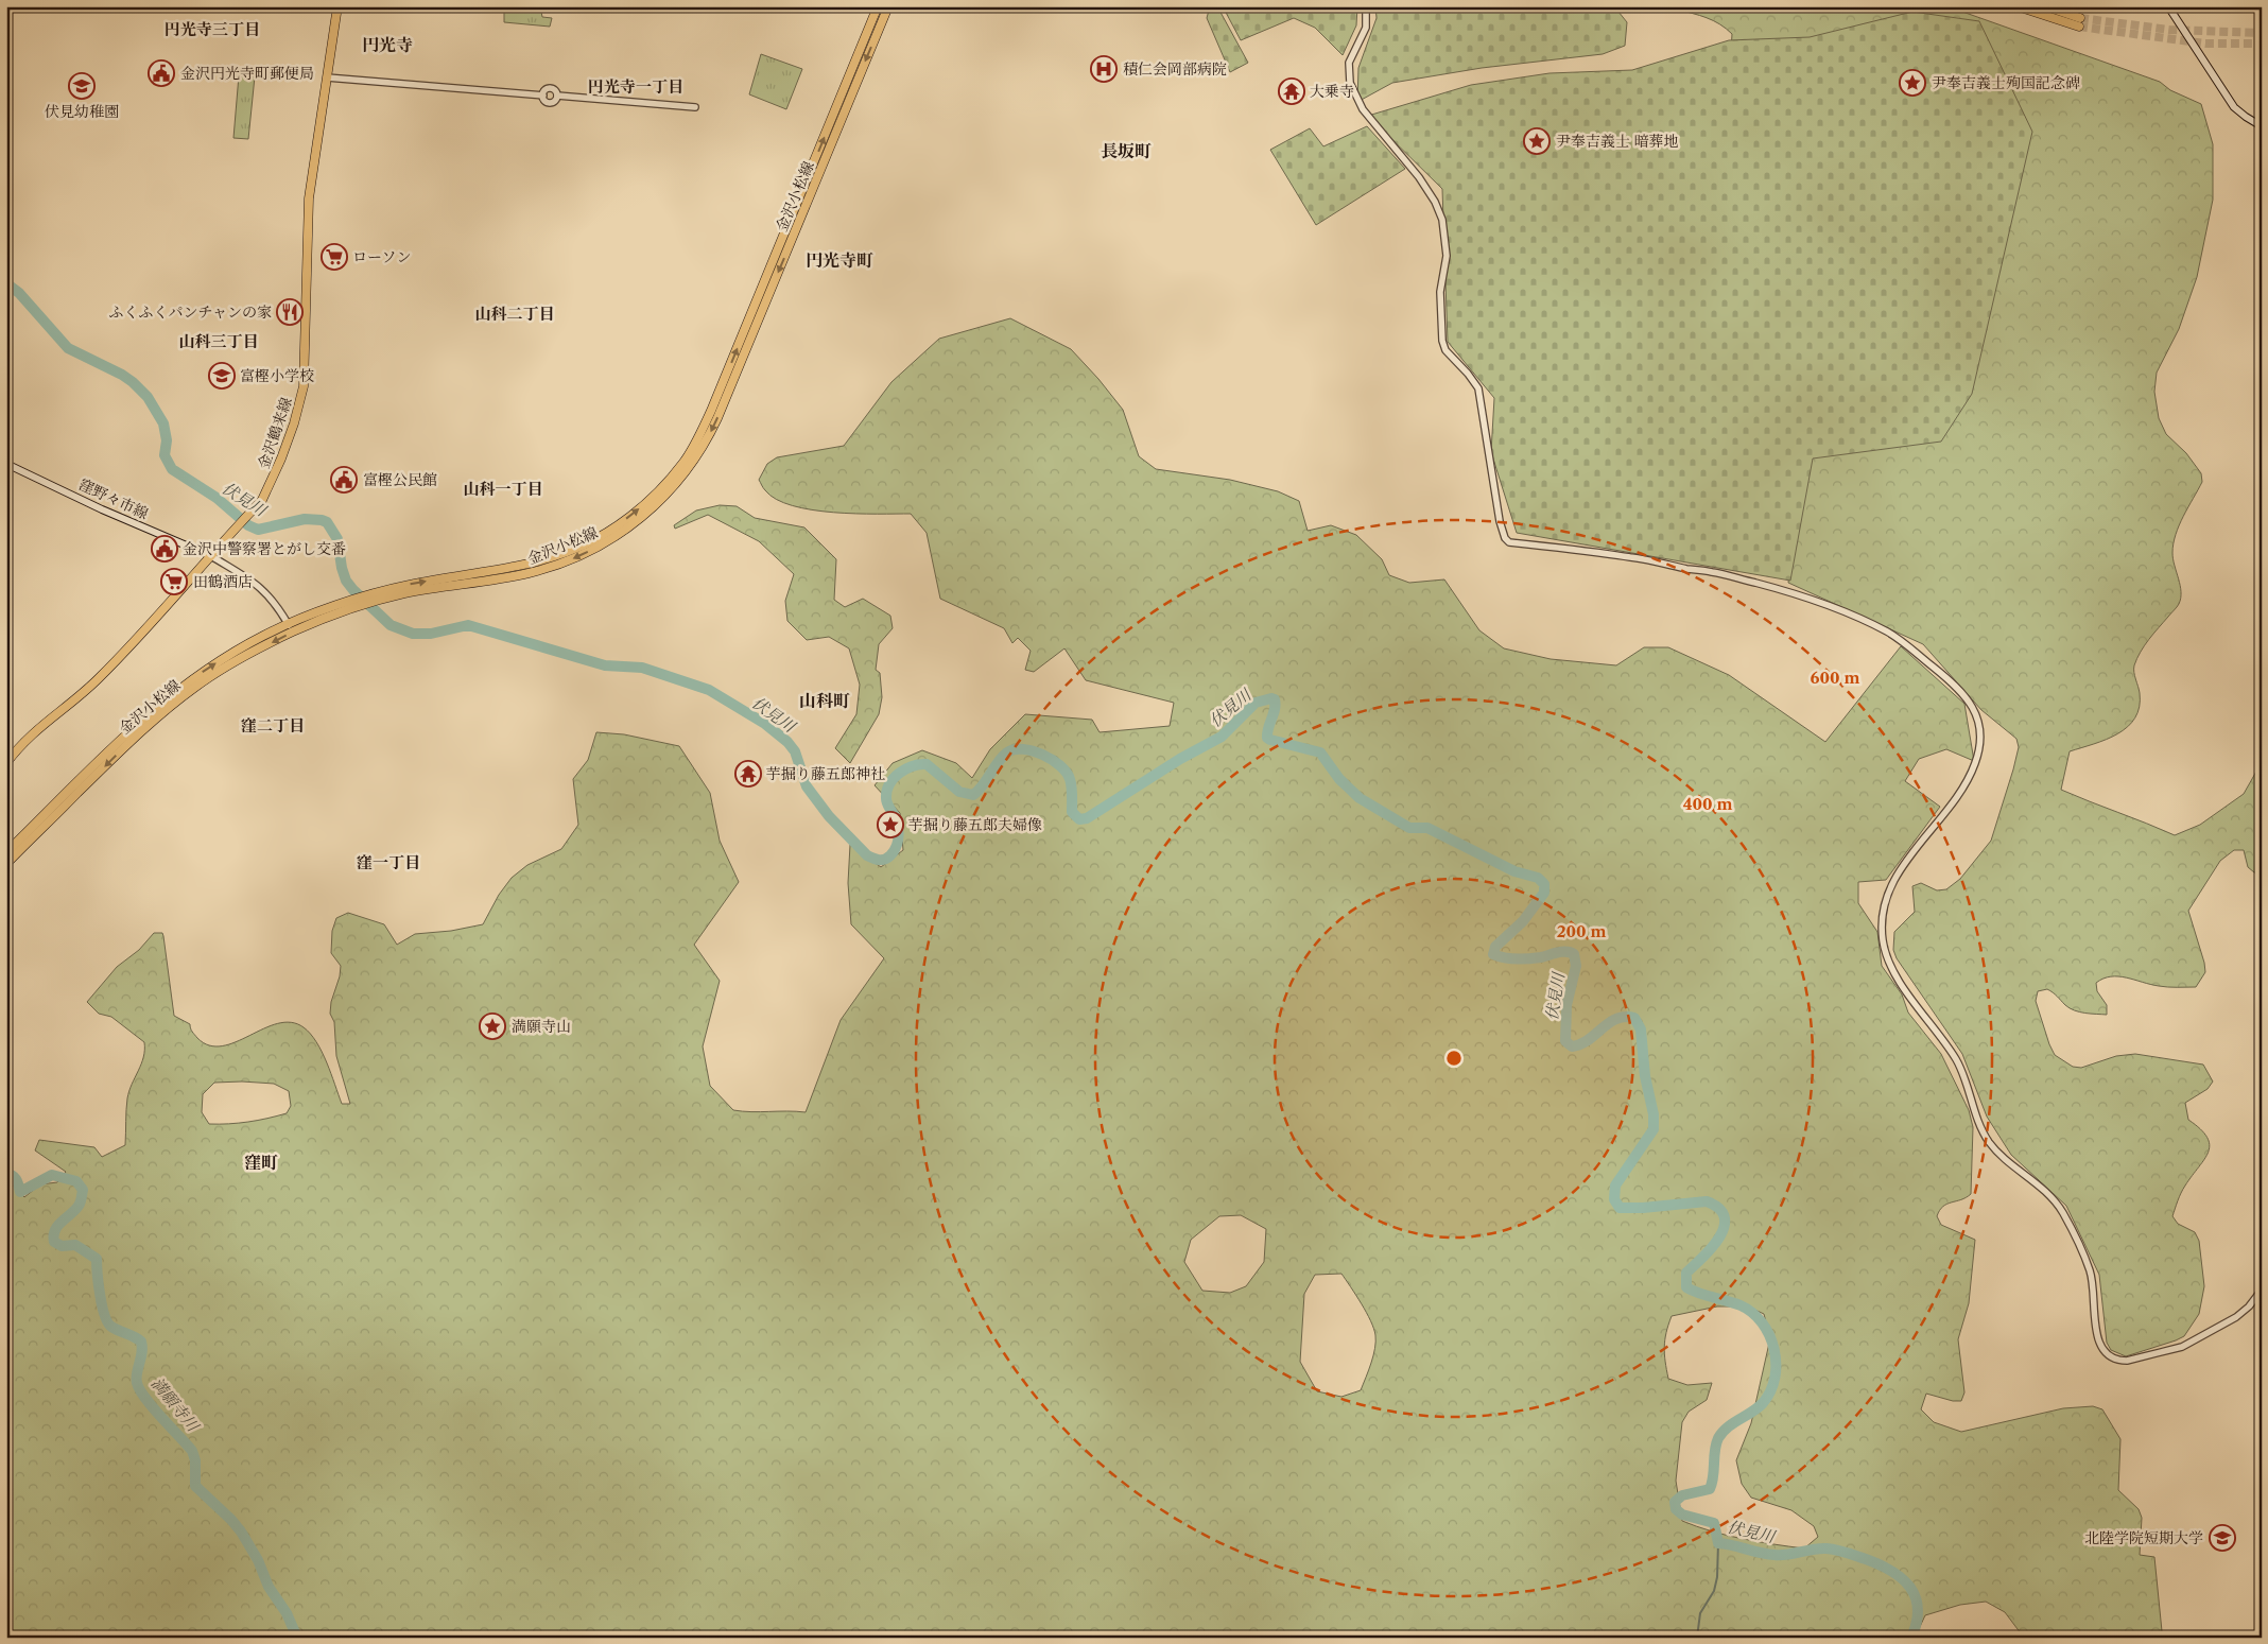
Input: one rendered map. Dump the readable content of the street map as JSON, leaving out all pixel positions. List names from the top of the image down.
{
  "streets": {
    "main road": ["金沢小松線", "金沢鶴来線", "窪野々市線"]
  },
  "crossings": [
    ["金沢鶴来線", "窪野々市線"]
  ],
  "districts": [
    "円光寺三丁目",
    "円光寺",
    "円光寺一丁目",
    "長坂町",
    "円光寺町",
    "山科二丁目",
    "山科三丁目",
    "山科一丁目",
    "山科町",
    "窪二丁目",
    "窪一丁目",
    "窪町"
  ],
  "water": ["伏見川", "満願寺川"],
  "places": {
    "hospital": ["積仁会岡部病院"],
    "public building": ["金沢円光寺町郵便局", "富樫公民館", "金沢中警察署とがし交番"],
    "place": [
      "尹奉吉義士殉国記念碑",
      "尹奉吉義士 暗葬地",
      "芋掘り藤五郎夫婦像",
      "満願寺山"
    ],
    "school or university": ["伏見幼稚園", "富樫小学校", "北陸学院短期大学"],
    "temple": ["大乗寺", "芋掘り藤五郎神社"],
    "supermarket": ["ローソン", "田鶴酒店"],
    "restaurant": ["ふくふくパンチャンの家"]
  },
  "rings": ["600 m", "400 m", "200 m"]
}
